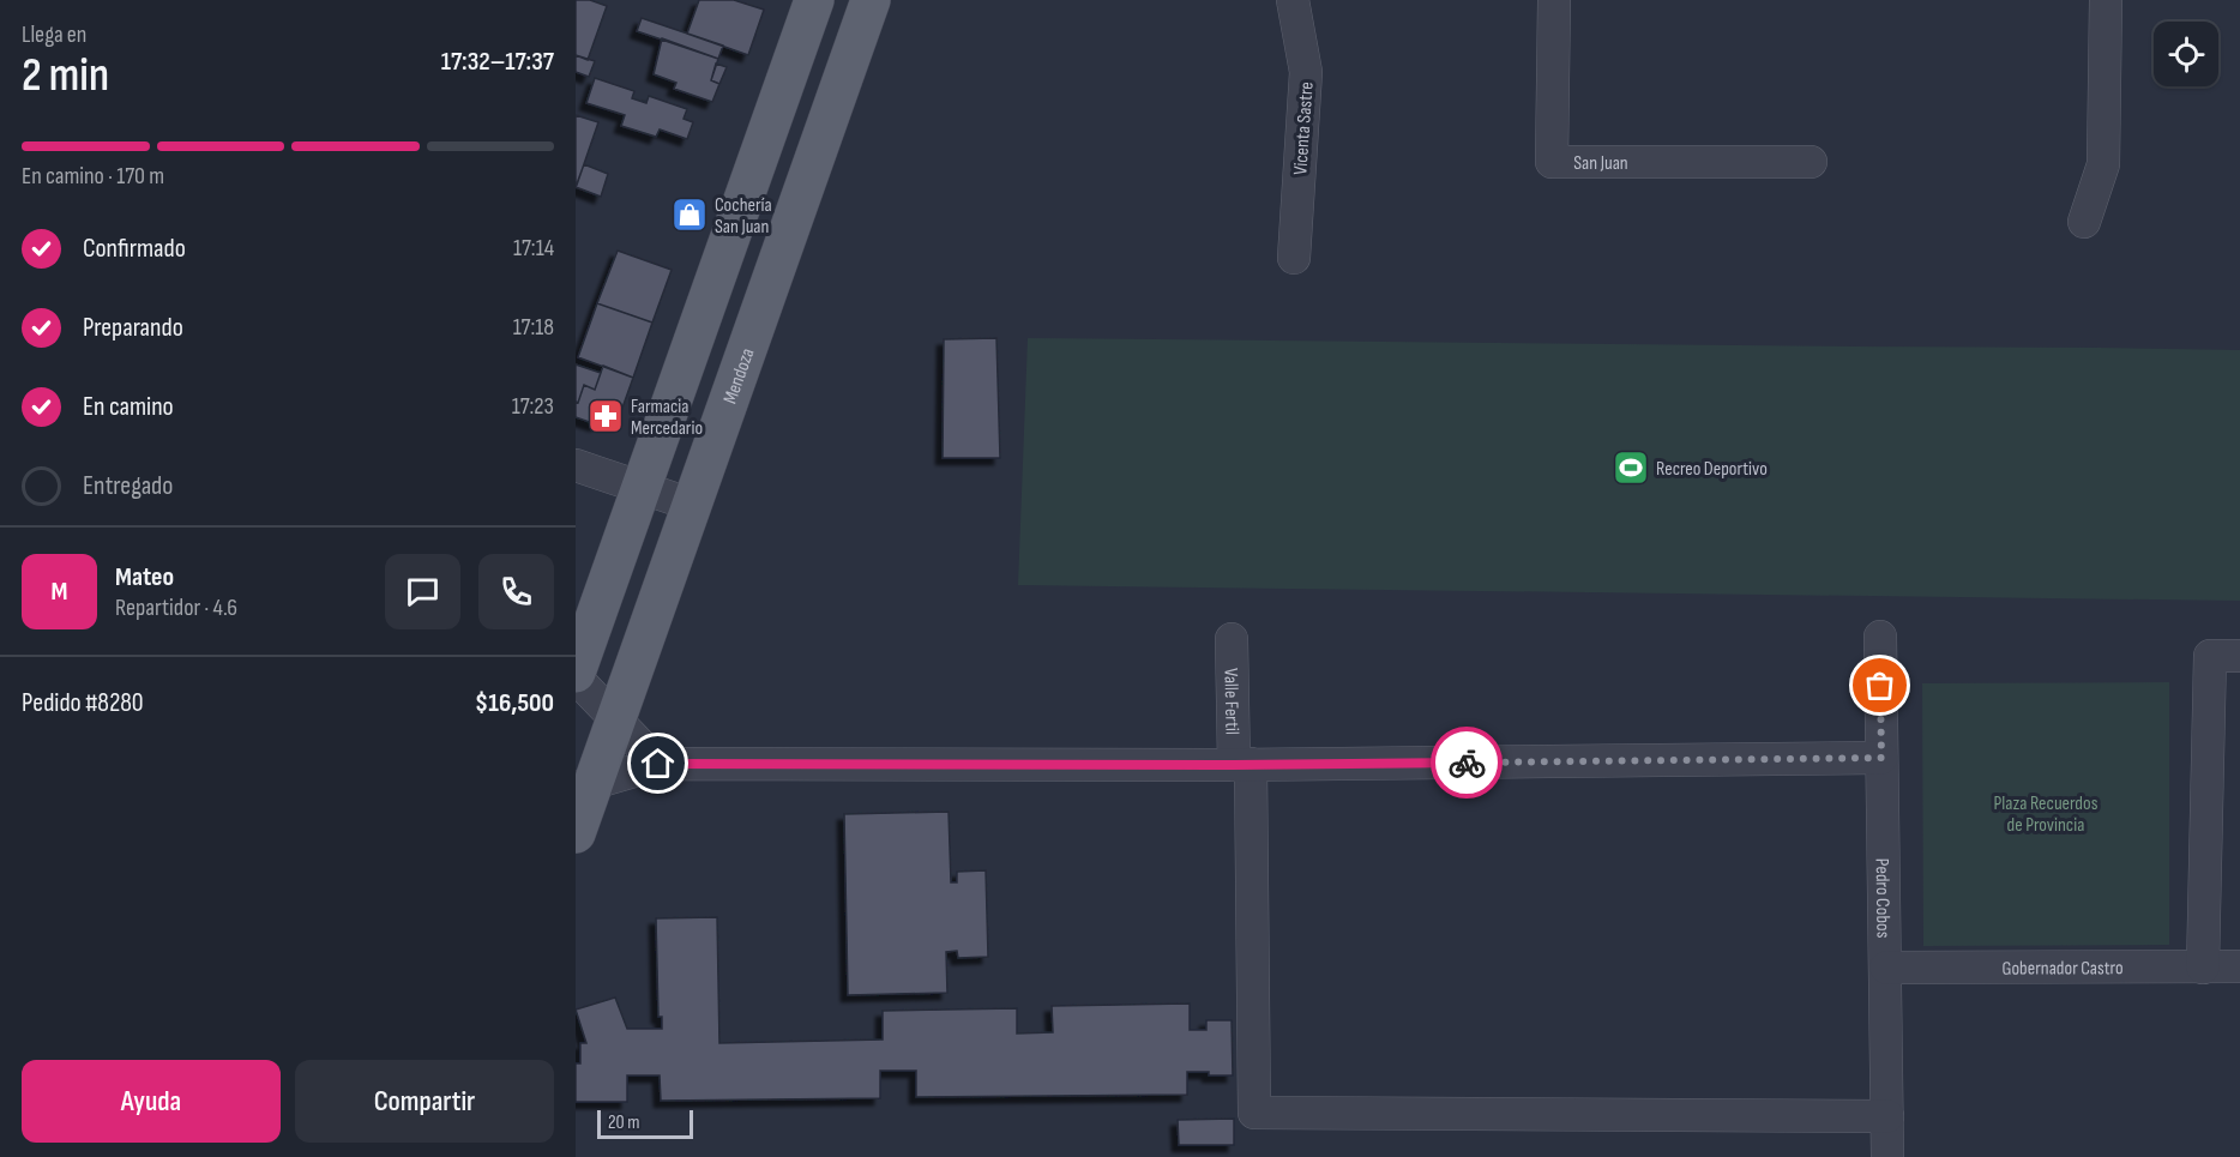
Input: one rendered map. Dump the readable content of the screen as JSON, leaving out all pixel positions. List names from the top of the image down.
{
  "streets": {
    "main road": ["Mendoza"],
    "street": [
      "Vicenta Sastre",
      "San Juan",
      "Valle Fertil",
      "Pedro Cobos",
      "Gobernador Castro"
    ]
  },
  "crossings": [
    ["Valle Fertil", "Pedro Cobos"],
    ["Pedro Cobos", "Gobernador Castro"]
  ],
  "parks": ["Plaza Recuerdos de Provincia"],
  "places": {
    "shop": ["Cochería San Juan"],
    "pharmacy": ["Farmacia Mercedario"],
    "sports": ["Recreo Deportivo"]
  },
  "scale_bar": "20 m",
  "page": {
    "heading": ["2 min", "Llega en", "17:32–17:37"],
    "panel": [
      "Mateo",
      "Repartidor · 4.6",
      "Pedido #8280",
      "$16,500"
    ],
    "bar": "En camino · 170 m",
    "list": [
      ["Confirmado", "17:14"],
      ["Preparando", "17:18"],
      ["En camino", "17:23"],
      "Entregado"
    ],
    "round": "M",
    "buttons": ["Ayuda", "Compartir"],
    "scale": "20 m"
  }
}
